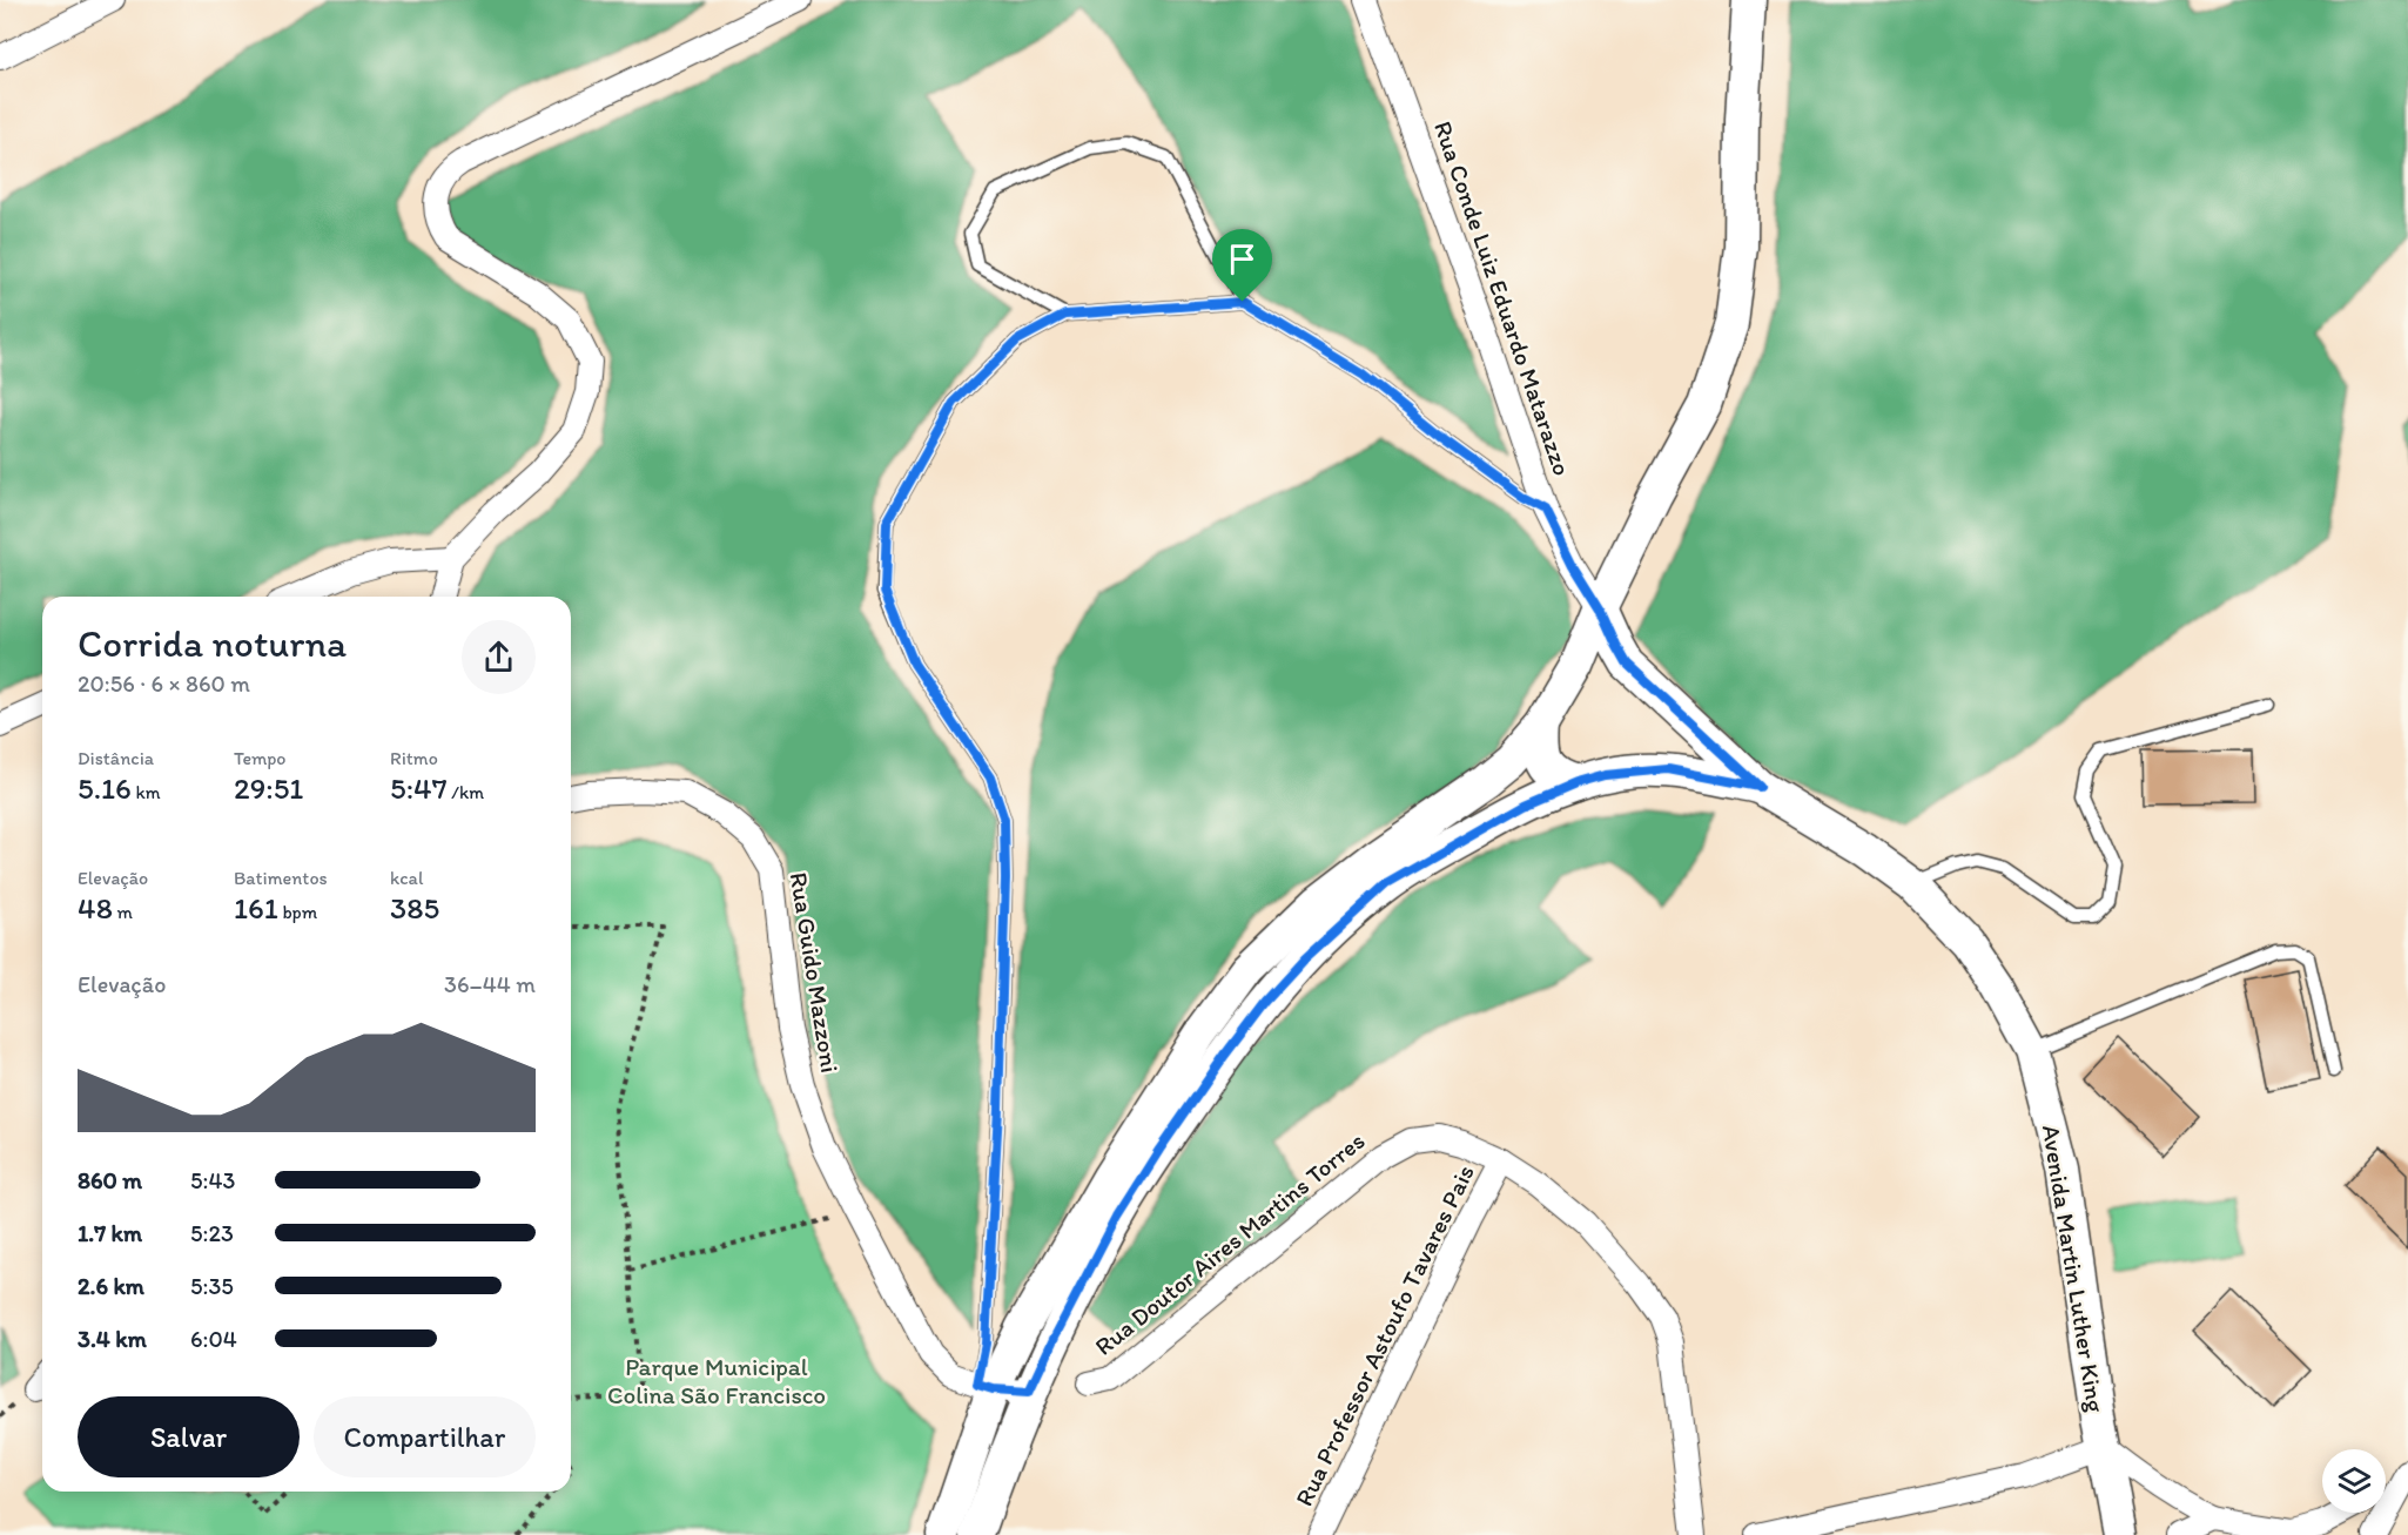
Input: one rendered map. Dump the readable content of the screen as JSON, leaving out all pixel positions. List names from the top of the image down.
{
  "streets": {
    "main road": ["Avenida Martin Luther King"],
    "street": [
      "Rua Conde Luiz Eduardo Matarazzo",
      "Rua Guido Mazzoni",
      "Rua Doutor Aires Martins Torres",
      "Rua Professor Astoufo Tavares Pais"
    ]
  },
  "crossings": [
    ["Rua Conde Luiz Eduardo Matarazzo", "Avenida Martin Luther King"],
    ["Rua Guido Mazzoni", "Avenida Martin Luther King"],
    ["Rua Doutor Aires Martins Torres", "Rua Professor Astoufo Tavares Pais"]
  ],
  "parks": ["Parque Municipal Colina São Francisco"],
  "page": {
    "heading": ["Corrida noturna", "20:56 · 6 × 860 m"],
    "stats": [
      ["Distância", "5.16 km"],
      ["Tempo", "29:51"],
      ["Ritmo", "5:47 /km"],
      ["Elevação", "48 m"],
      ["Batimentos", "161 bpm"],
      ["kcal", "385"]
    ],
    "chart": ["Elevação", "36–44 m"],
    "list": [
      {
        "name": "860 m",
        "note": "5:43"
      },
      {
        "name": "1.7 km",
        "note": "5:23"
      },
      {
        "name": "2.6 km",
        "note": "5:35"
      },
      {
        "name": "3.4 km",
        "note": "6:04"
      }
    ],
    "buttons": ["Salvar", "Compartilhar"]
  }
}
